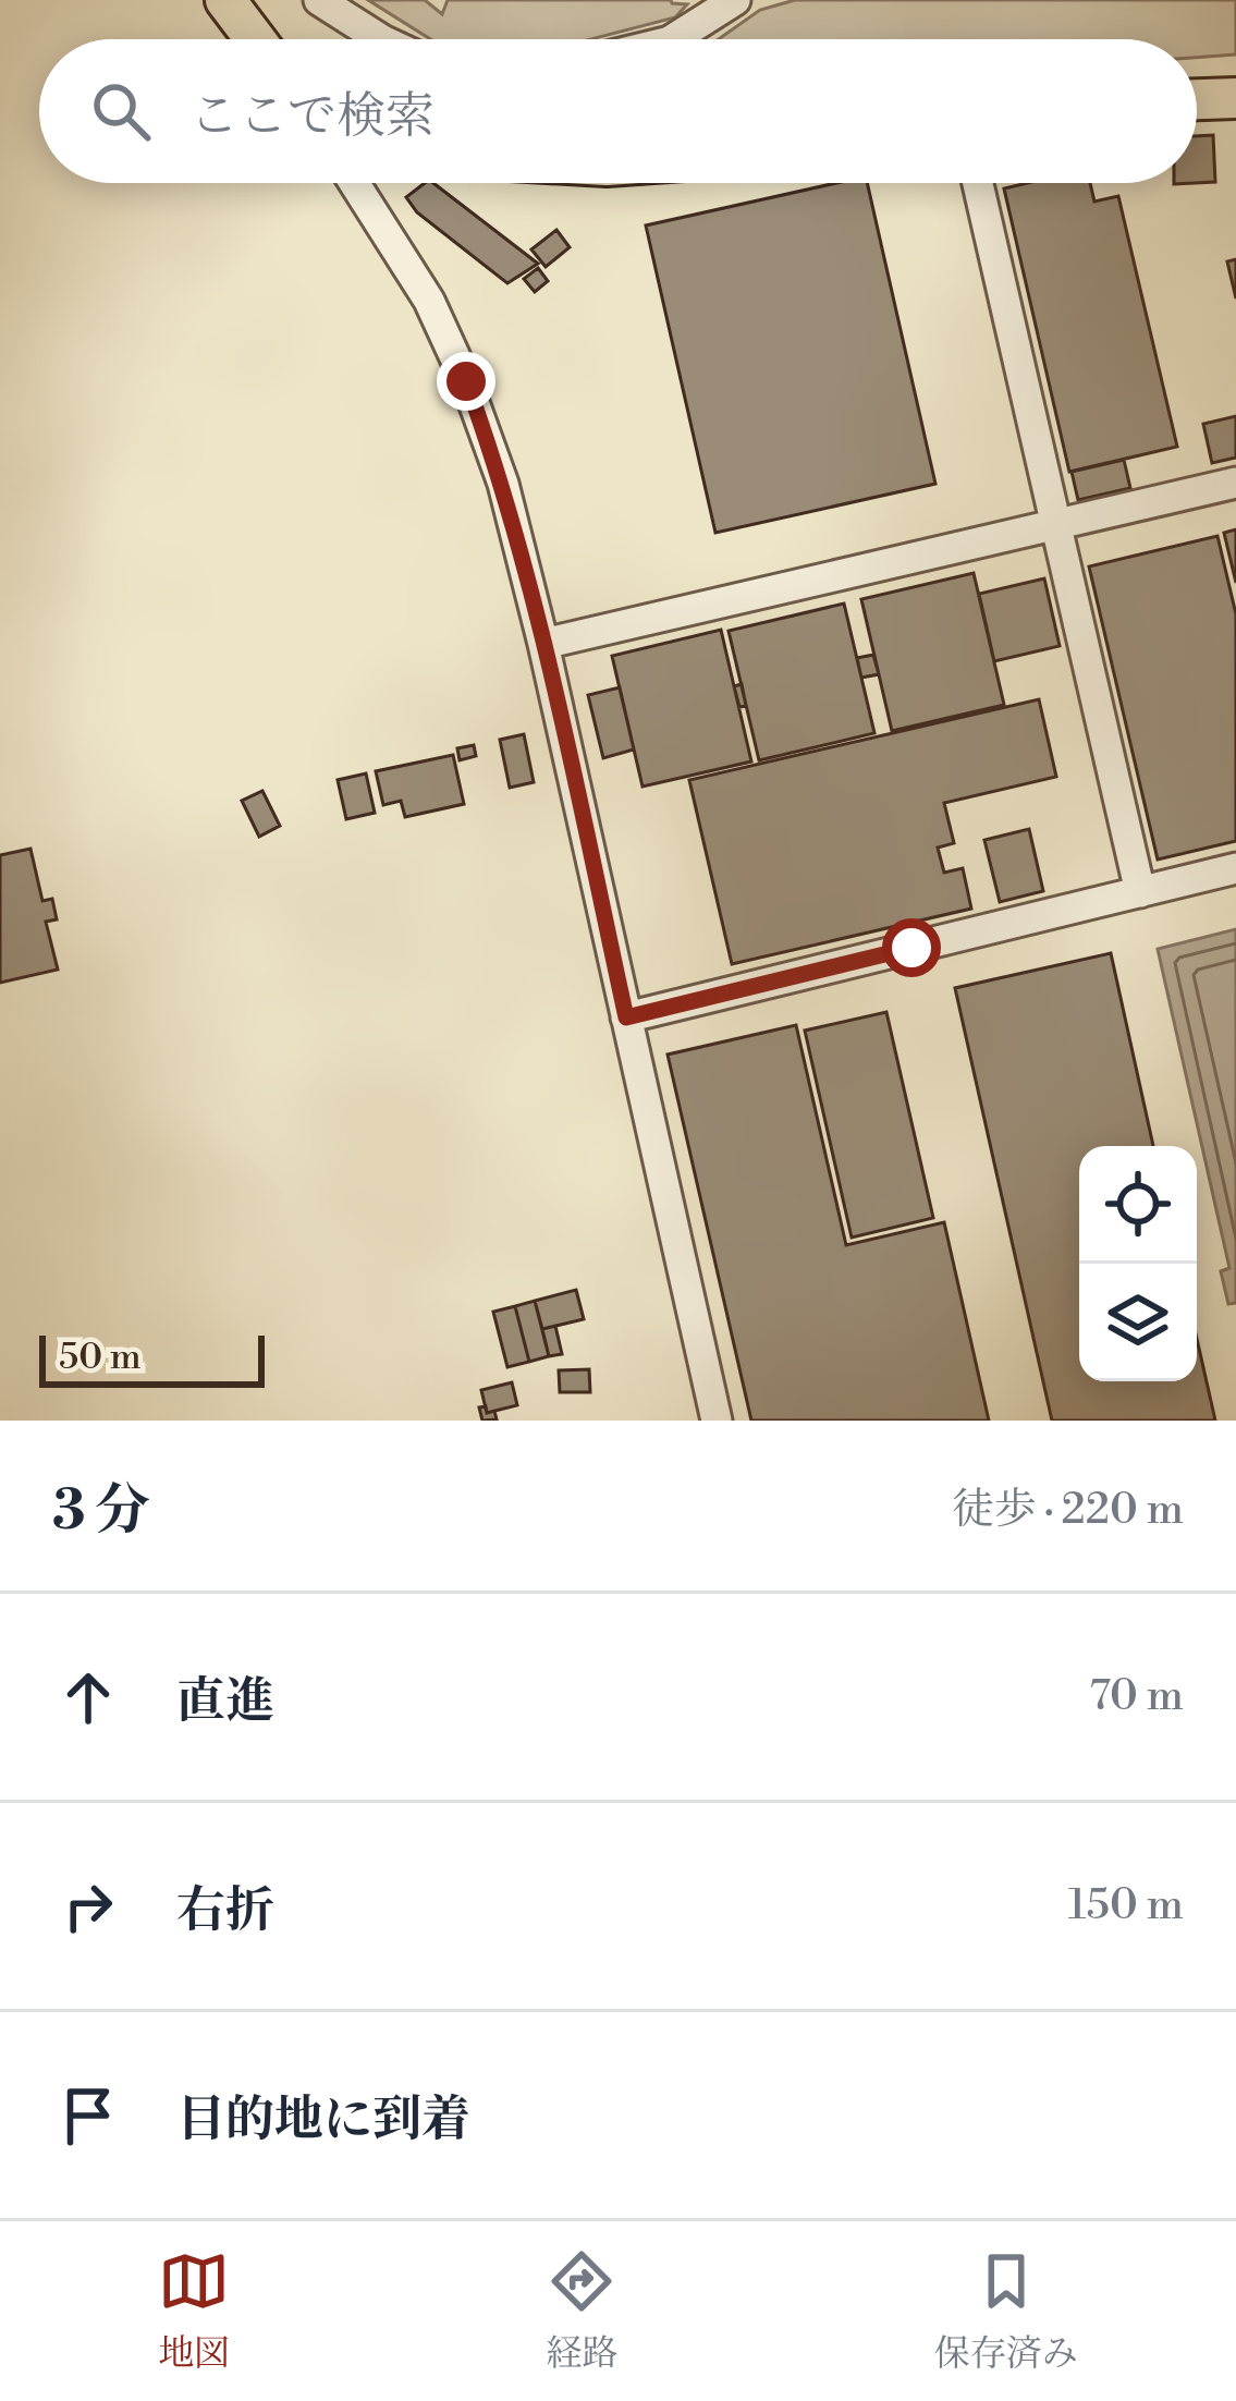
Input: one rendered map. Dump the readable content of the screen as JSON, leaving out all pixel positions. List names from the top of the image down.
{
  "scale_bar": "50 m",
  "page": {
    "search": "ここで検索",
    "scale": "50 m",
    "heading": ["3 分", "徒歩 · 220 m"],
    "list": [
      ["直進", "70 m"],
      ["右折", "150 m"],
      "目的地に到着"
    ],
    "nav": ["地図", "経路", "保存済み"]
  }
}
